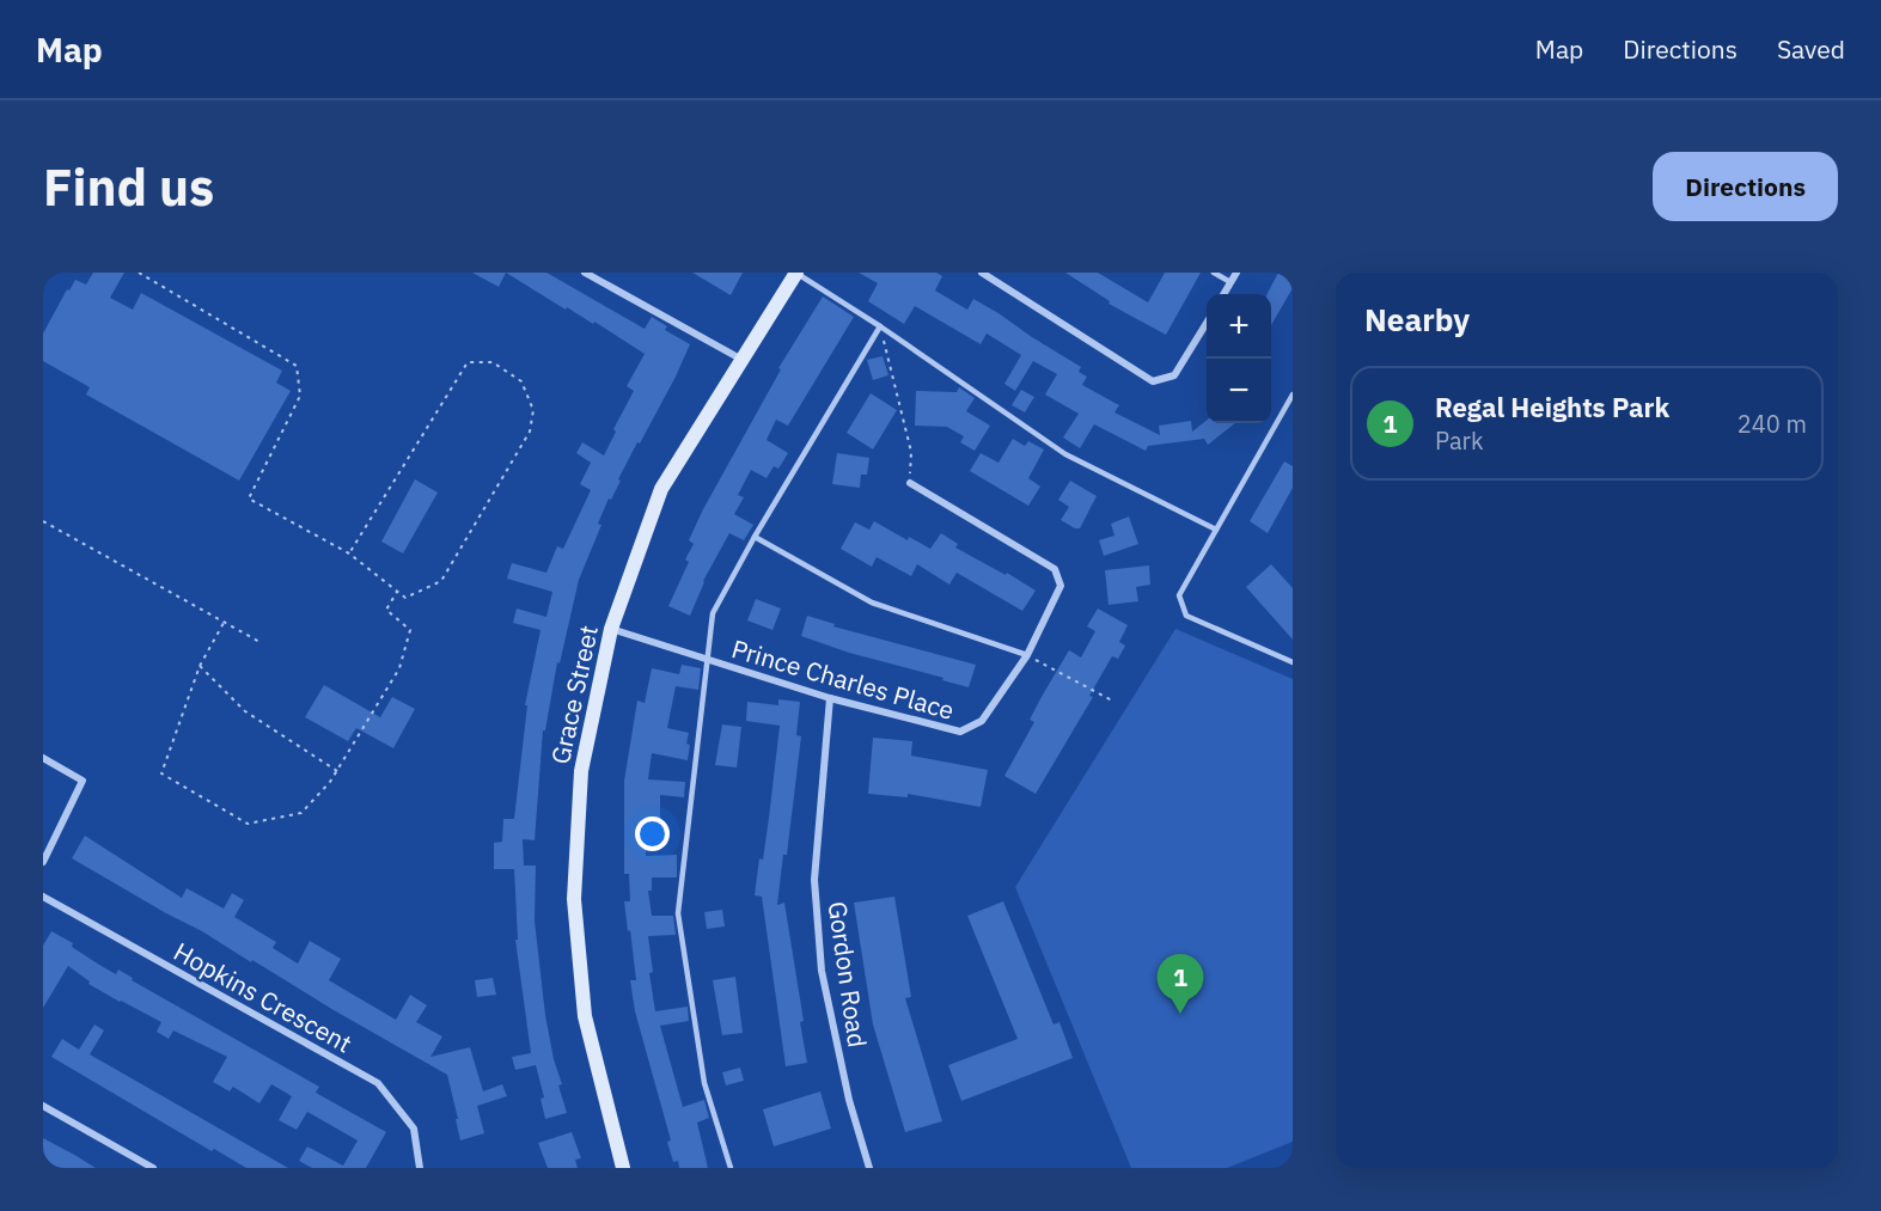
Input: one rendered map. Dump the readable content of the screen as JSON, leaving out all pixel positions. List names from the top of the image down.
{
  "streets": {
    "street": [
      "Prince Charles Place",
      "Grace Street",
      "Gordon Road",
      "Hopkins Crescent"
    ]
  },
  "crossings": [
    ["Prince Charles Place", "Grace Street"],
    ["Prince Charles Place", "Gordon Road"]
  ],
  "page": {
    "header": "Map",
    "nav": ["Map", "Directions", "Saved"],
    "buttons": "Directions",
    "title": "Find us",
    "heading": "Nearby",
    "map_buttons": ["+", "−"],
    "list": [
      {
        "mark": "1",
        "name": "Regal Heights Park",
        "note": "Park",
        "value": "240 m"
      }
    ],
    "pins": "1"
  }
}
